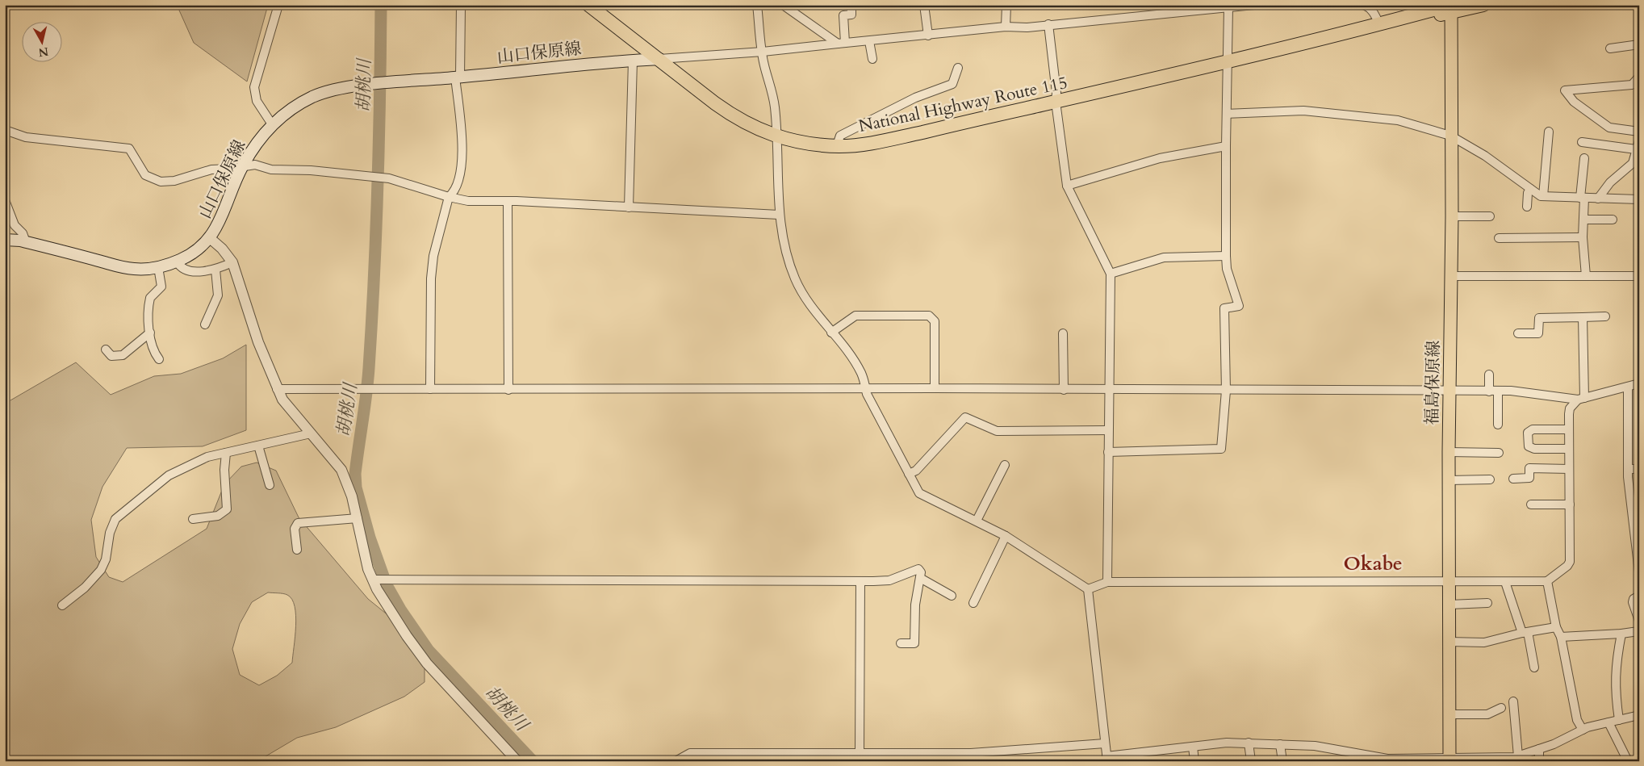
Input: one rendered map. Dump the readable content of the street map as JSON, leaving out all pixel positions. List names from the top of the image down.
{
  "streets": {
    "highway": ["National Highway Route 115"],
    "main road": ["山口保原線", "福島保原線"]
  },
  "crossings": [
    ["山口保原線", "National Highway Route 115"],
    ["National Highway Route 115", "福島保原線"]
  ],
  "districts": ["Okabe"],
  "water": ["胡桃川"],
  "north": "bottom"
}
